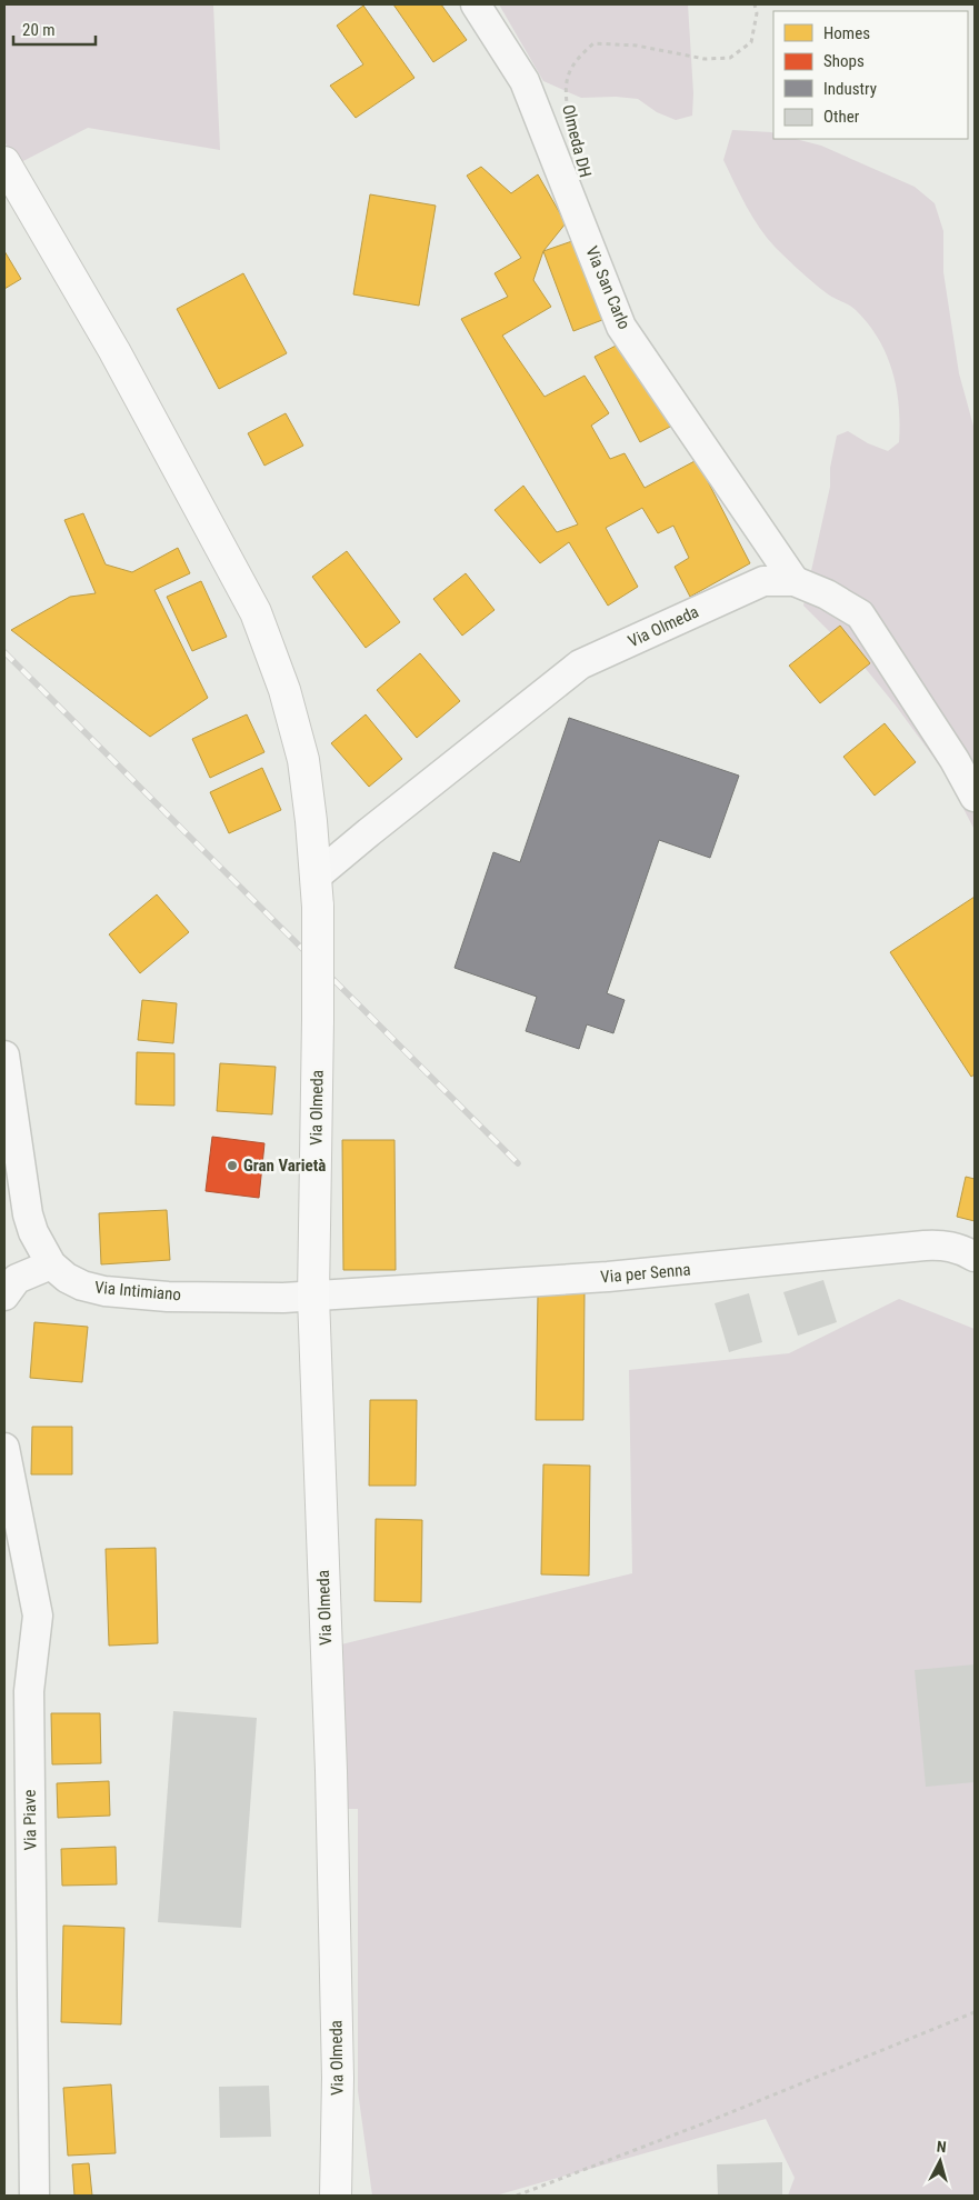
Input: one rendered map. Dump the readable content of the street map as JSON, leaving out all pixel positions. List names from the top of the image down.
{
  "streets": {
    "main road": ["Via Olmeda"],
    "street": [
      "Via San Carlo",
      "Via per Senna",
      "Via Intimiano",
      "Via Piave"
    ],
    "path": ["Olmeda DH"]
  },
  "crossings": [
    ["Via San Carlo", "Via Olmeda"],
    ["Via Olmeda", "Via per Senna"],
    ["Via Olmeda", "Via Intimiano"],
    ["Via per Senna", "Via Intimiano"]
  ],
  "places": ["Gran Varietà"],
  "legend": [
    "Homes",
    "Shops",
    "Industry",
    "Other"
  ],
  "scale_bar": "20 m",
  "north": "top"
}
